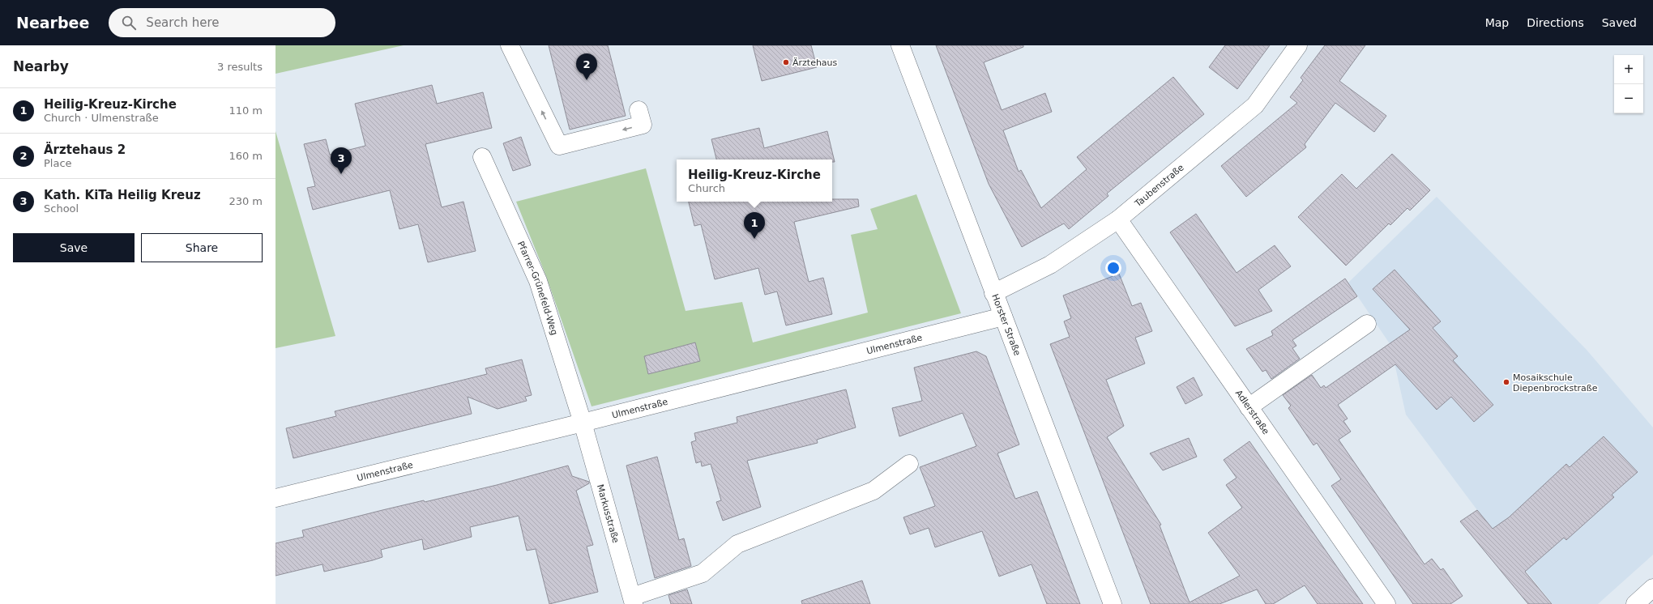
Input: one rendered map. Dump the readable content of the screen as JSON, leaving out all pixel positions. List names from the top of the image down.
{
  "streets": {
    "street": [
      "Taubenstraße",
      "Pfarrer-Grünefeld-Weg",
      "Horster Straße",
      "Ulmenstraße",
      "Adlerstraße",
      "Markusstraße"
    ]
  },
  "crossings": [
    ["Taubenstraße", "Horster Straße"],
    ["Taubenstraße", "Adlerstraße"],
    ["Pfarrer-Grünefeld-Weg", "Ulmenstraße"],
    ["Pfarrer-Grünefeld-Weg", "Markusstraße"],
    ["Horster Straße", "Ulmenstraße"],
    ["Ulmenstraße", "Markusstraße"]
  ],
  "places": ["Ärztehaus", "Mosaikschule Diepenbrockstraße"],
  "page": {
    "header": "Nearbee",
    "search": "Search here",
    "nav": ["Map", "Directions", "Saved"],
    "heading": ["Nearby", "3 results"],
    "pins": ["2", "3", "1"],
    "map_buttons": ["+", "−"],
    "list": [
      {
        "mark": "1",
        "name": "Heilig-Kreuz-Kirche",
        "note": "Church · Ulmenstraße",
        "value": "110 m"
      },
      {
        "mark": "2",
        "name": "Ärztehaus 2",
        "note": "Place",
        "value": "160 m"
      },
      {
        "mark": "3",
        "name": "Kath. KiTa Heilig Kreuz",
        "note": "School",
        "value": "230 m"
      }
    ],
    "popup": ["Heilig-Kreuz-Kirche", "Church"],
    "buttons": ["Save", "Share"]
  }
}
